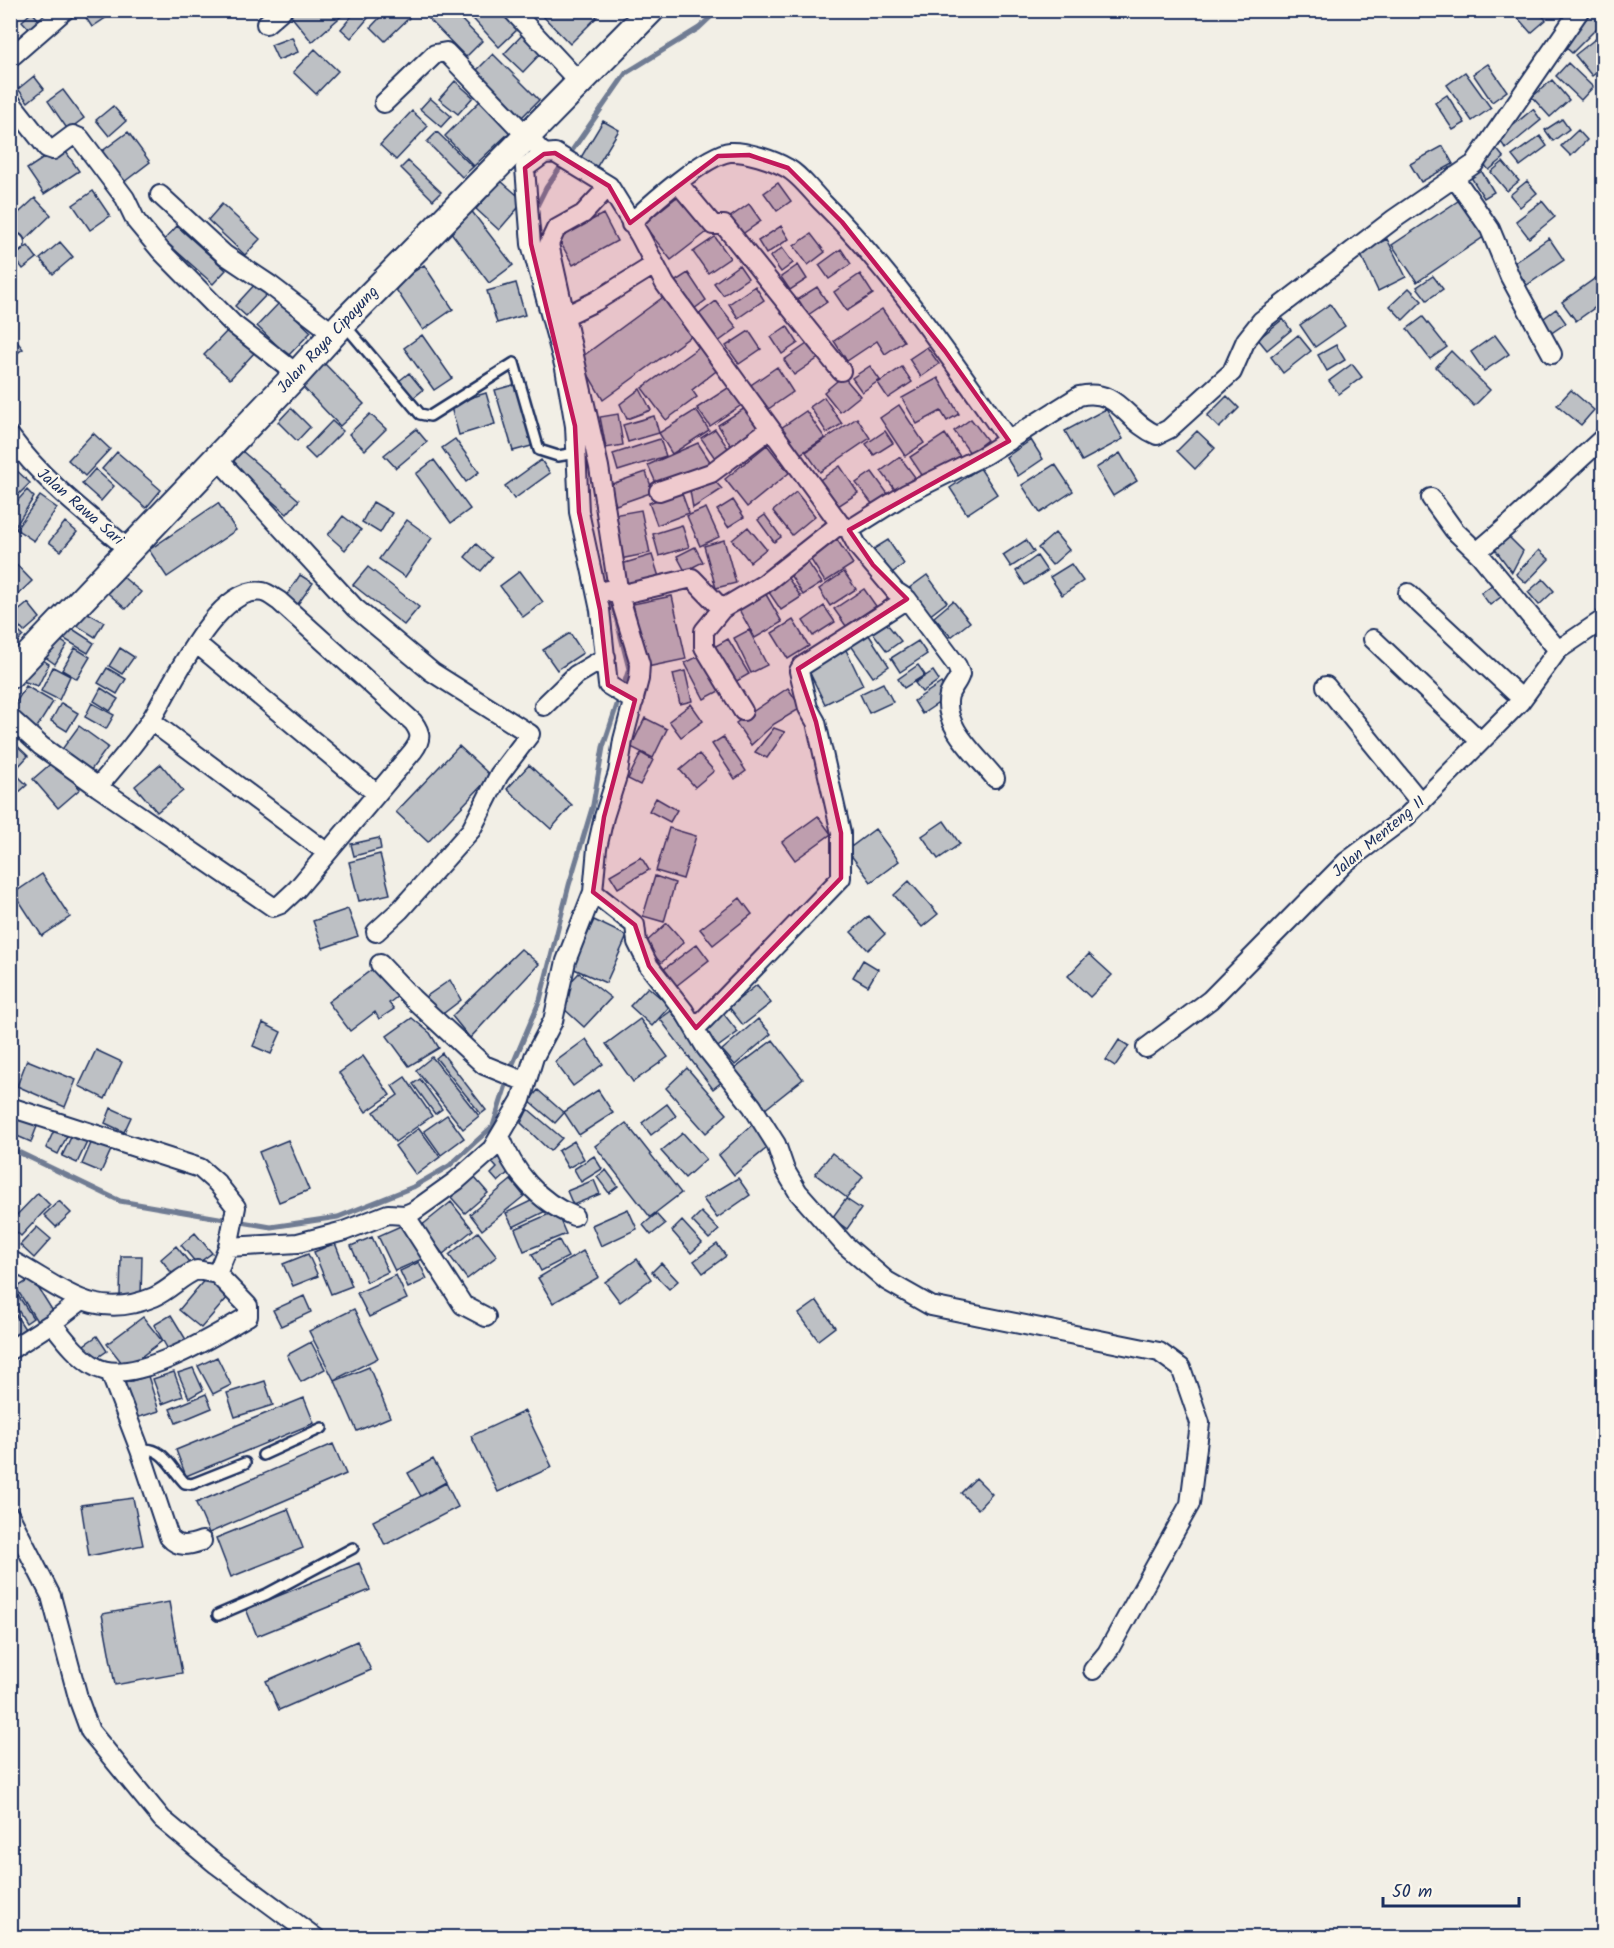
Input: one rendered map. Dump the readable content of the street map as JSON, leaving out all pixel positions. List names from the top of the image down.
{
  "streets": {
    "main road": ["Jalan Raya Cipayung"],
    "street": ["Jalan Rawa Sari", "Jalan Menteng II"]
  },
  "crossings": [
    ["Jalan Raya Cipayung", "Jalan Rawa Sari"]
  ],
  "scale_bar": "50 m"
}
